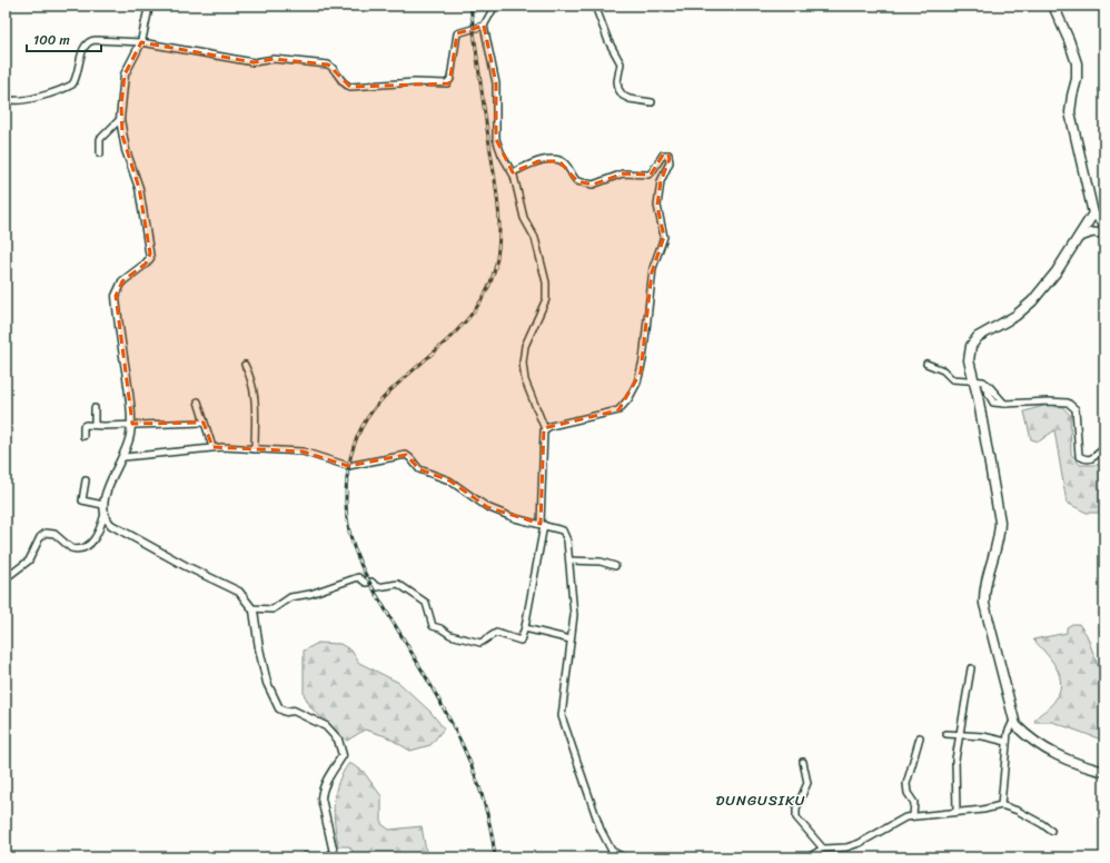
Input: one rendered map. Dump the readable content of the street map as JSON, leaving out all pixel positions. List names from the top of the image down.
{
  "districts": ["DUNGUSIKU"],
  "scale_bar": "100 m"
}
